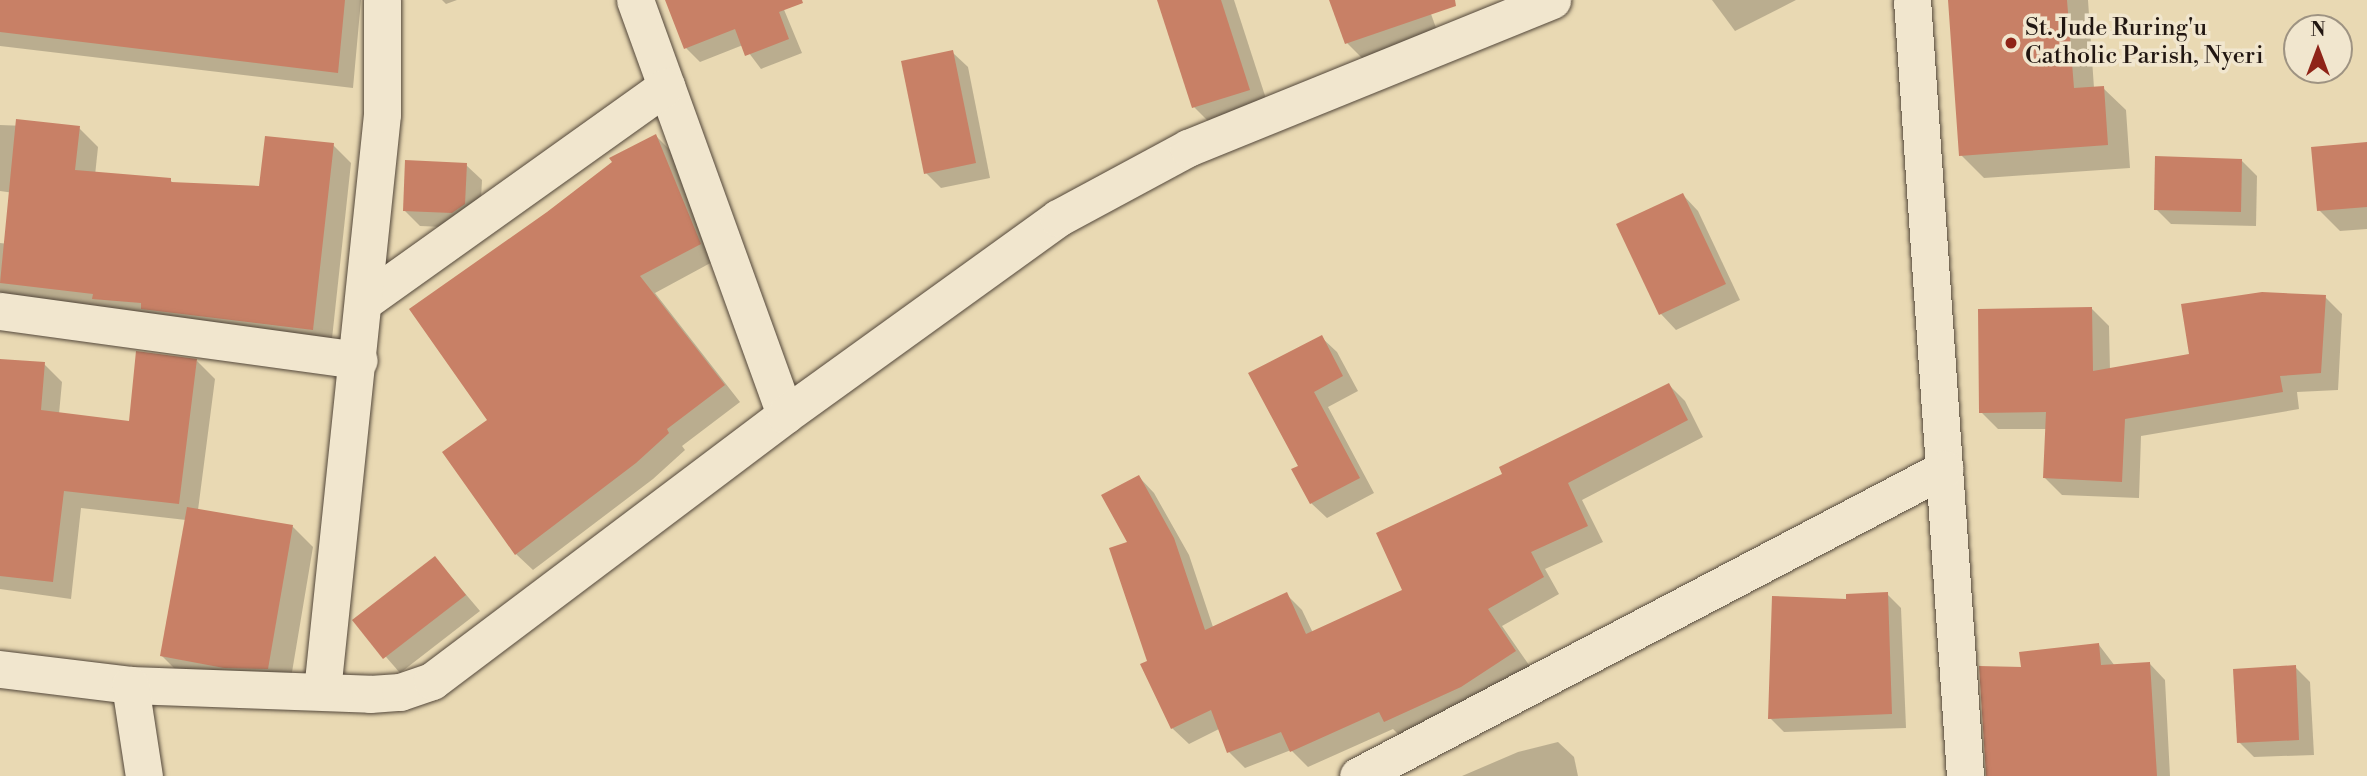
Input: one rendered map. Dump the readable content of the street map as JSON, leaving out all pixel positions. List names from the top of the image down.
{
  "places": ["St. Jude Ruring'u Catholic Parish, Nyeri"],
  "north": "top"
}
